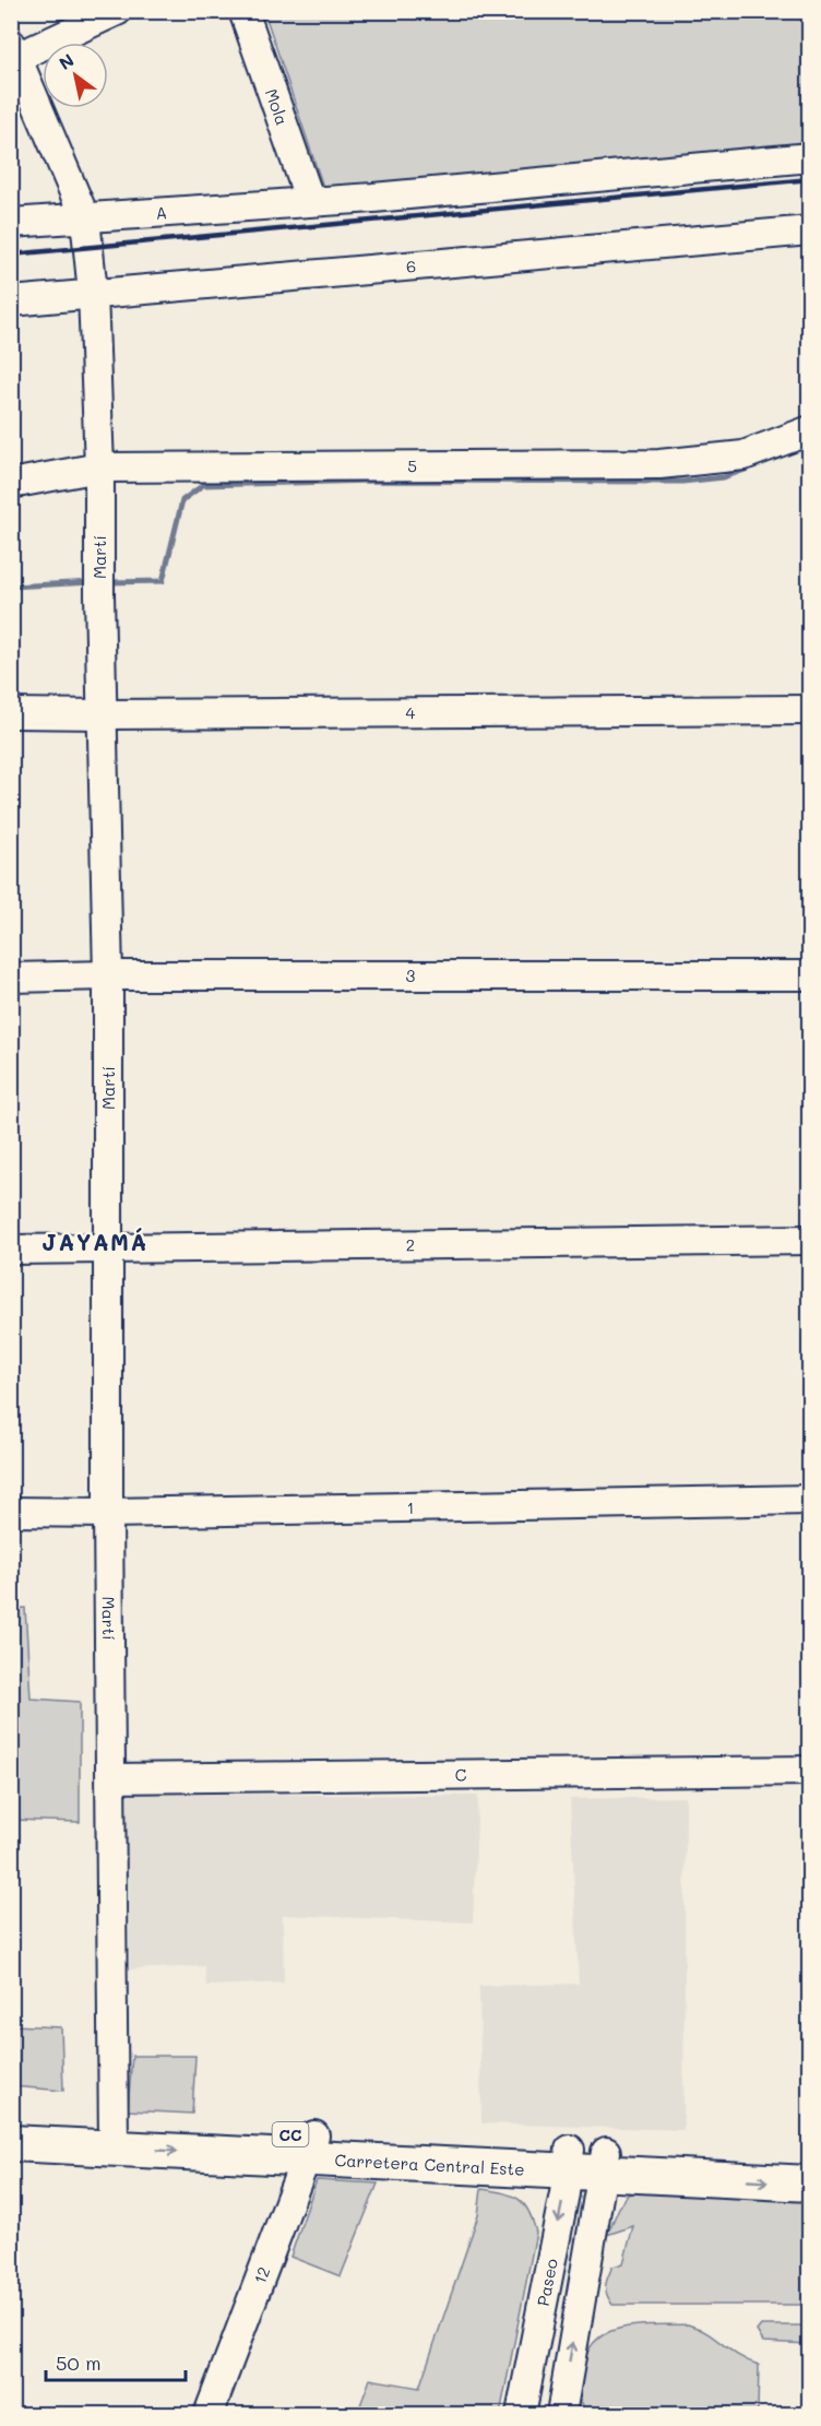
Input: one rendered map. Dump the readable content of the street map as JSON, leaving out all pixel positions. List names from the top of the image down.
{
  "streets": {
    "main road": ["CC", "Carretera Central Este"],
    "street": [
      "Mola",
      "A",
      "6",
      "5",
      "Martí",
      "4",
      "3",
      "2",
      "1",
      "C",
      "12",
      "Paseo"
    ]
  },
  "crossings": [
    ["Mola", "A"],
    ["A", "Martí"],
    ["6", "Martí"],
    ["5", "Martí"],
    ["Martí", "4"],
    ["Martí", "3"],
    ["Martí", "2"],
    ["Martí", "1"],
    ["Martí", "C"],
    ["Martí", "Carretera Central Este"],
    ["Carretera Central Este", "12"],
    ["Carretera Central Este", "Paseo"]
  ],
  "districts": ["JAYAMÁ"],
  "scale_bar": "50 m",
  "north": "top left"
}
